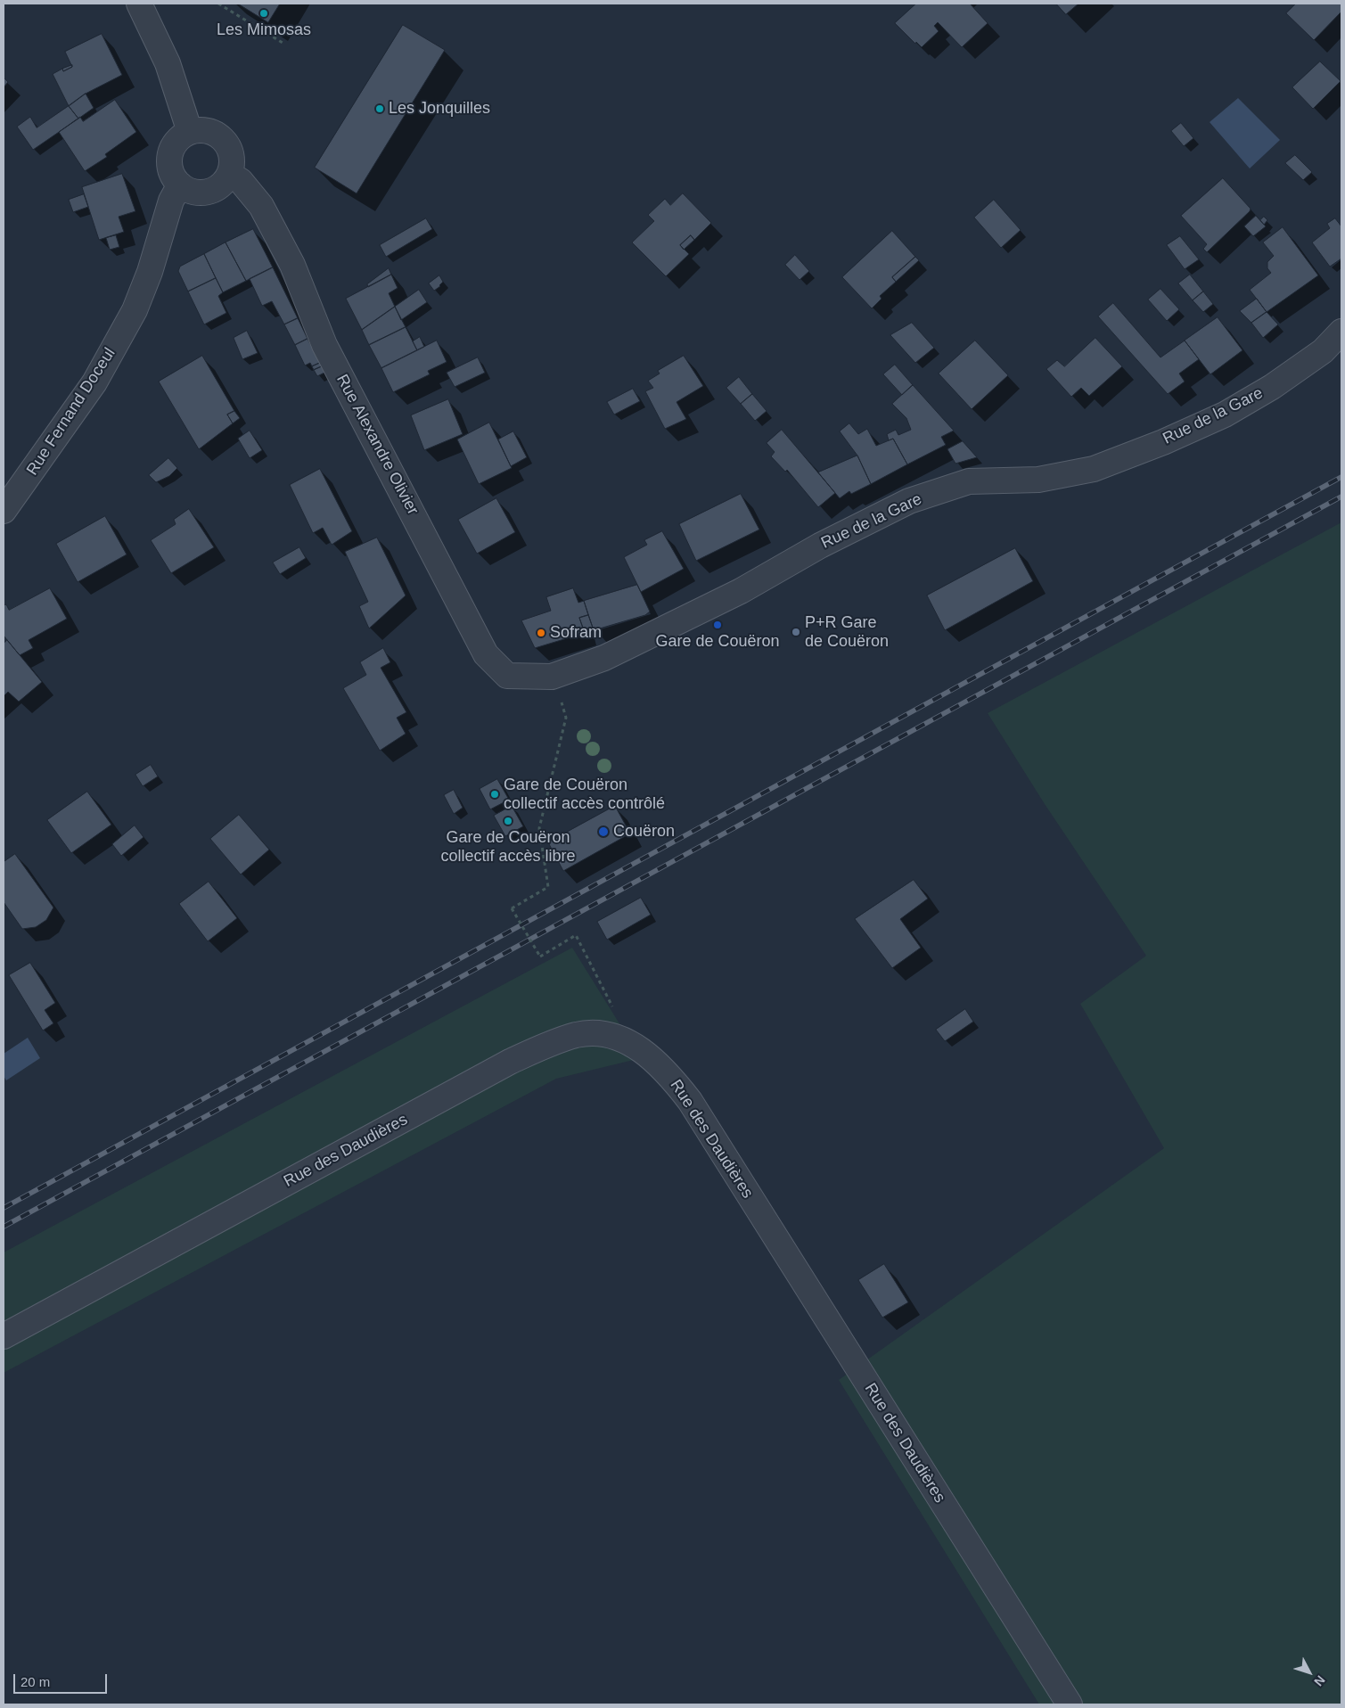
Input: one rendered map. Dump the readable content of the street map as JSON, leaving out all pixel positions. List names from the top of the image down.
{
  "streets": {
    "street": [
      "Rue Fernand Doceul",
      "Rue de la Gare",
      "Rue Alexandre Olivier",
      "Rue des Daudières"
    ]
  },
  "crossings": [
    ["Rue Fernand Doceul", "Rue Alexandre Olivier"],
    ["Rue de la Gare", "Rue Alexandre Olivier"]
  ],
  "places": [
    "Les Mimosas",
    "Les Jonquilles",
    "Gare de Couëron",
    "P+R Gare de Couëron",
    "Sofram",
    "Gare de Couëron collectif accès contrôlé",
    "Gare de Couëron collectif accès libre",
    "Couëron"
  ],
  "scale_bar": "20 m",
  "north": "bottom right"
}
